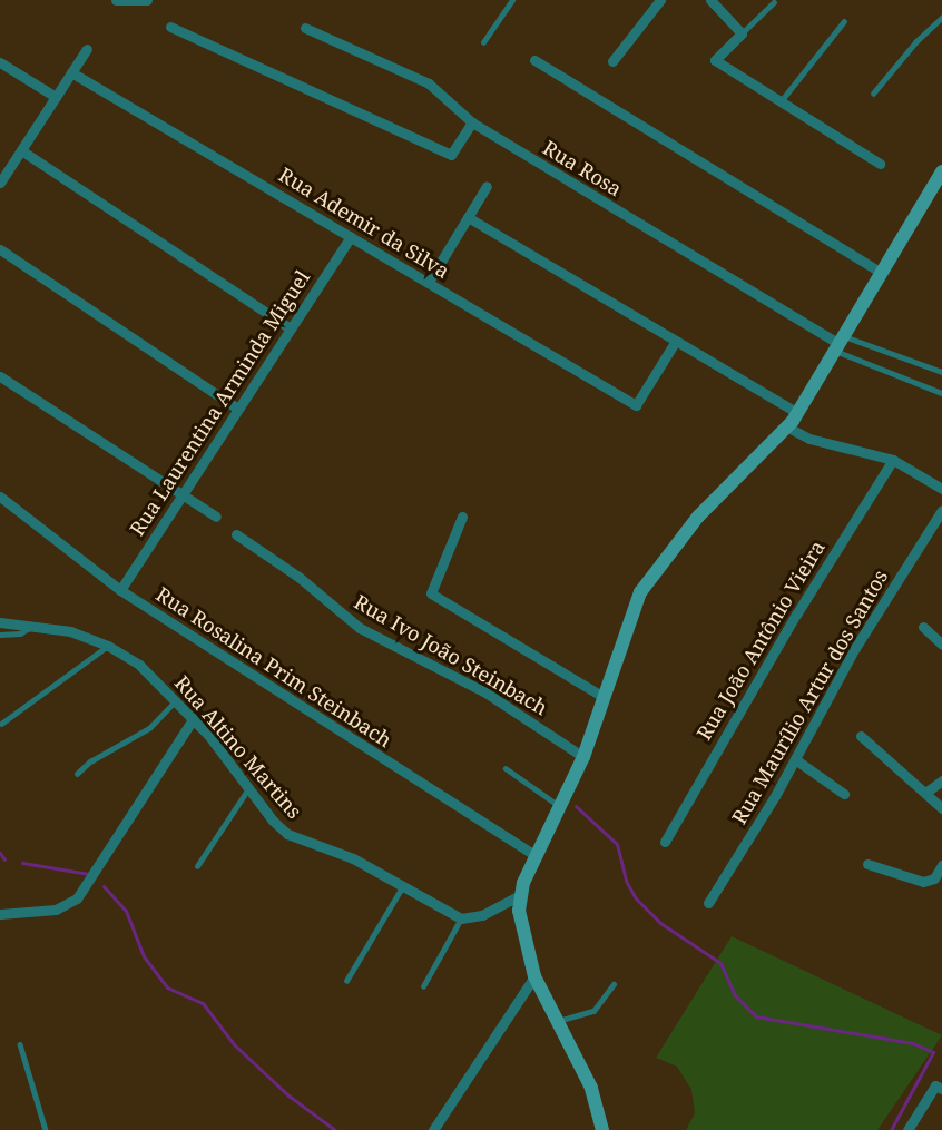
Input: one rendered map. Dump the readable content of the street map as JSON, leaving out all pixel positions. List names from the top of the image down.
{
  "streets": {
    "street": [
      "Rua Rosa",
      "Rua Ademir da Silva",
      "Rua Laurentina Arminda Miguel",
      "Rua João Antônio Vieira",
      "Rua Ivo João Steinbach",
      "Rua Rosalina Prim Steinbach",
      "Rua Maurílio Artur dos Santos",
      "Rua Altino Martins"
    ]
  },
  "crossings": [
    ["Rua Ademir da Silva", "Rua Laurentina Arminda Miguel"],
    ["Rua Laurentina Arminda Miguel", "Rua Rosalina Prim Steinbach"]
  ]
}
